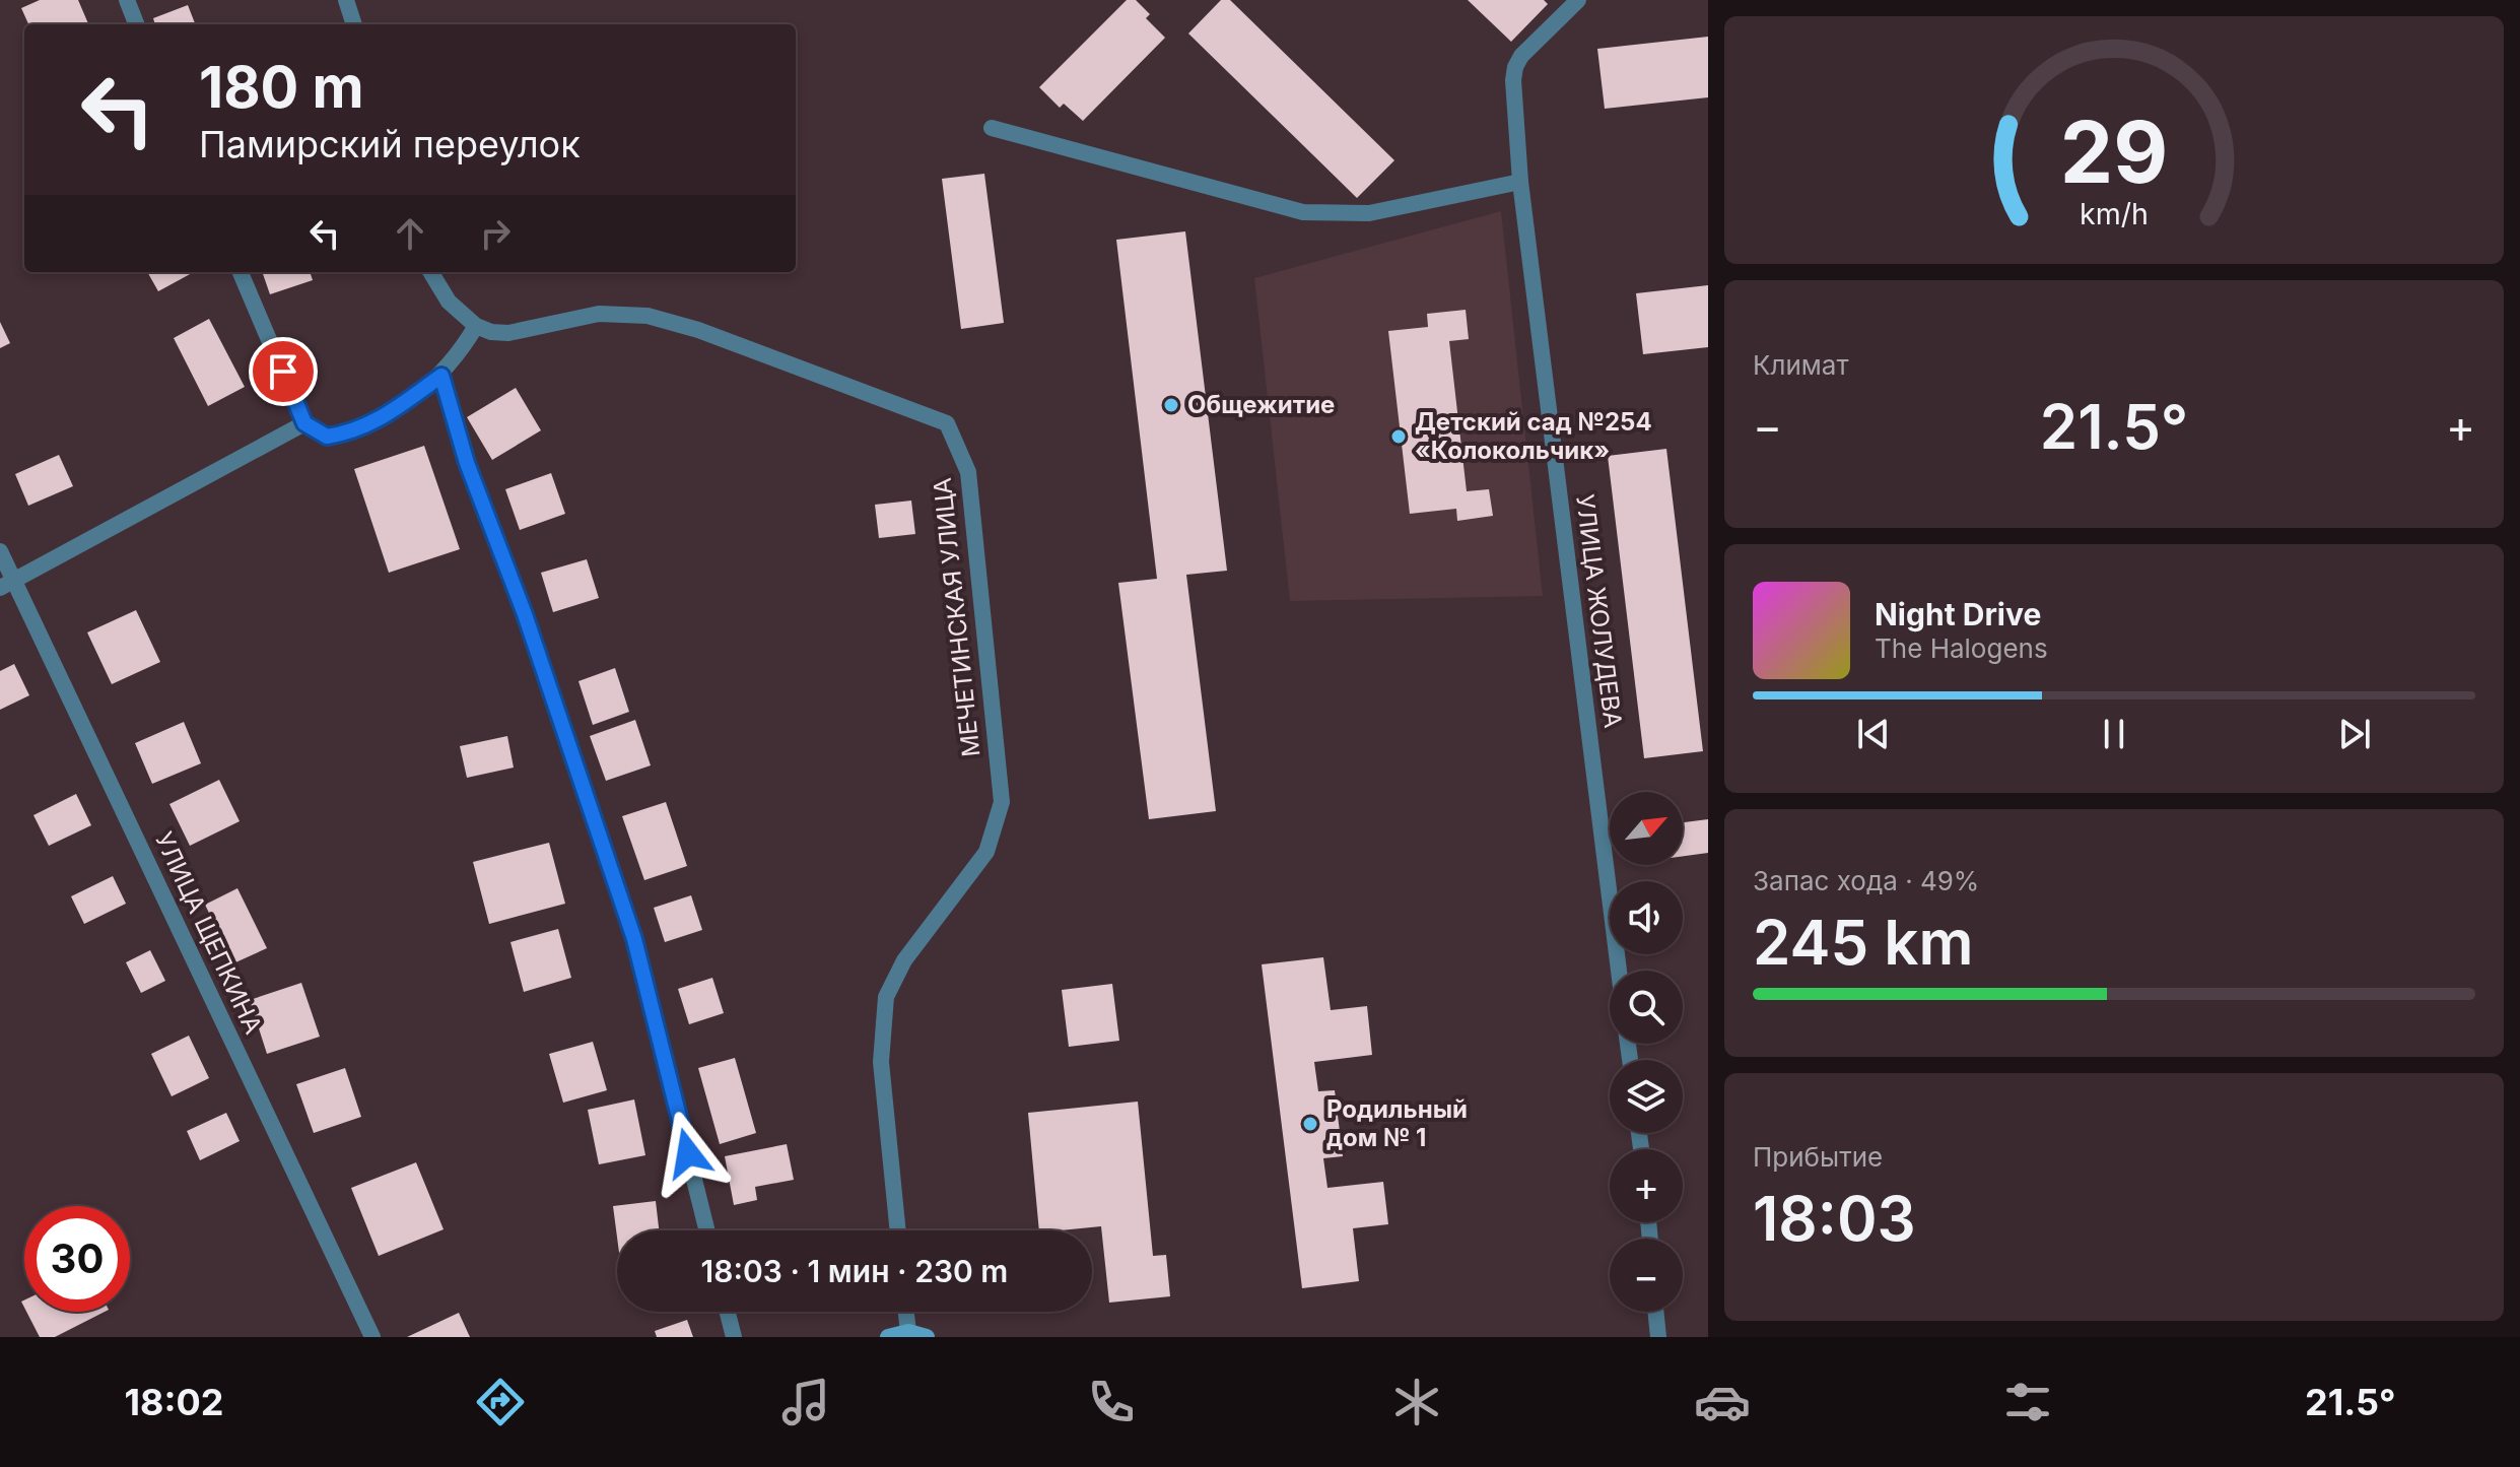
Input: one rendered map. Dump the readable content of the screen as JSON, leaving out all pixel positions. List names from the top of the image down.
{
  "streets": {
    "street": ["УЛИЦА ЖОЛУДЕВА", "МЕЧЕТИНСКАЯ УЛИЦА", "УЛИЦА ЩЕПКИНА"]
  },
  "places": ["Общежитие", "Детский сад №254 «Колокольчик»", "Родильный дом № 1"],
  "north": "top right",
  "page": {
    "turn": ["180 m", "Памирский переулок"],
    "tile": [
      "Климат",
      ["Запас хода · 49%", "245 km"],
      ["Прибытие", "18:03"]
    ],
    "heat": ["−", "21.5°", "+"],
    "song": ["Night Drive", "The Halogens"],
    "map_buttons": ["+", "−"],
    "limit": "30",
    "trip": "18:03 · 1 мин · 230 m",
    "tabs": ["18:02", "21.5°"],
    "gauge": ["29", "km/h"]
  }
}
